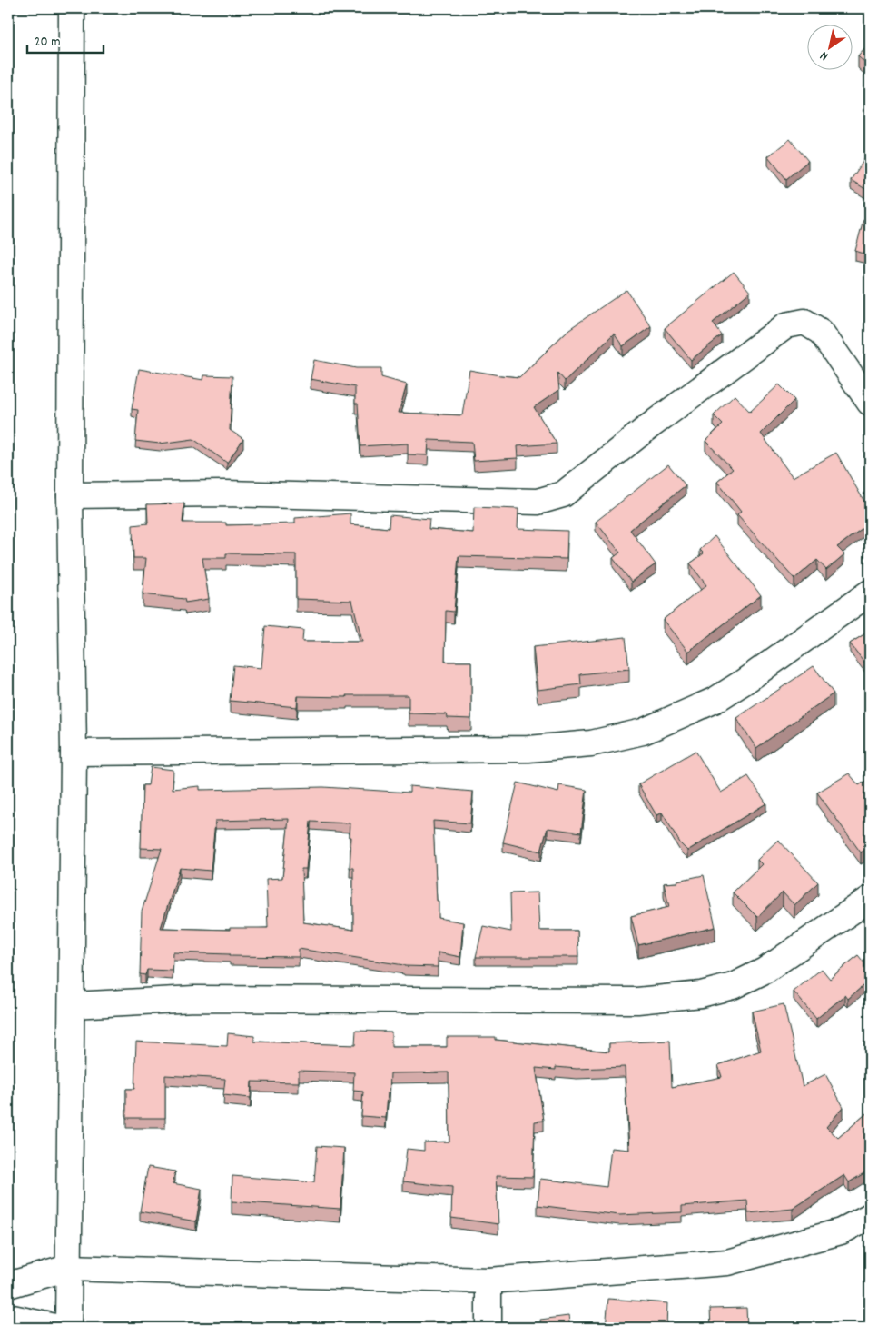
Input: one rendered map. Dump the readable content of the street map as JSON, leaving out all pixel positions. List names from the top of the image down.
{
  "scale_bar": "20 m",
  "north": "bottom left"
}
